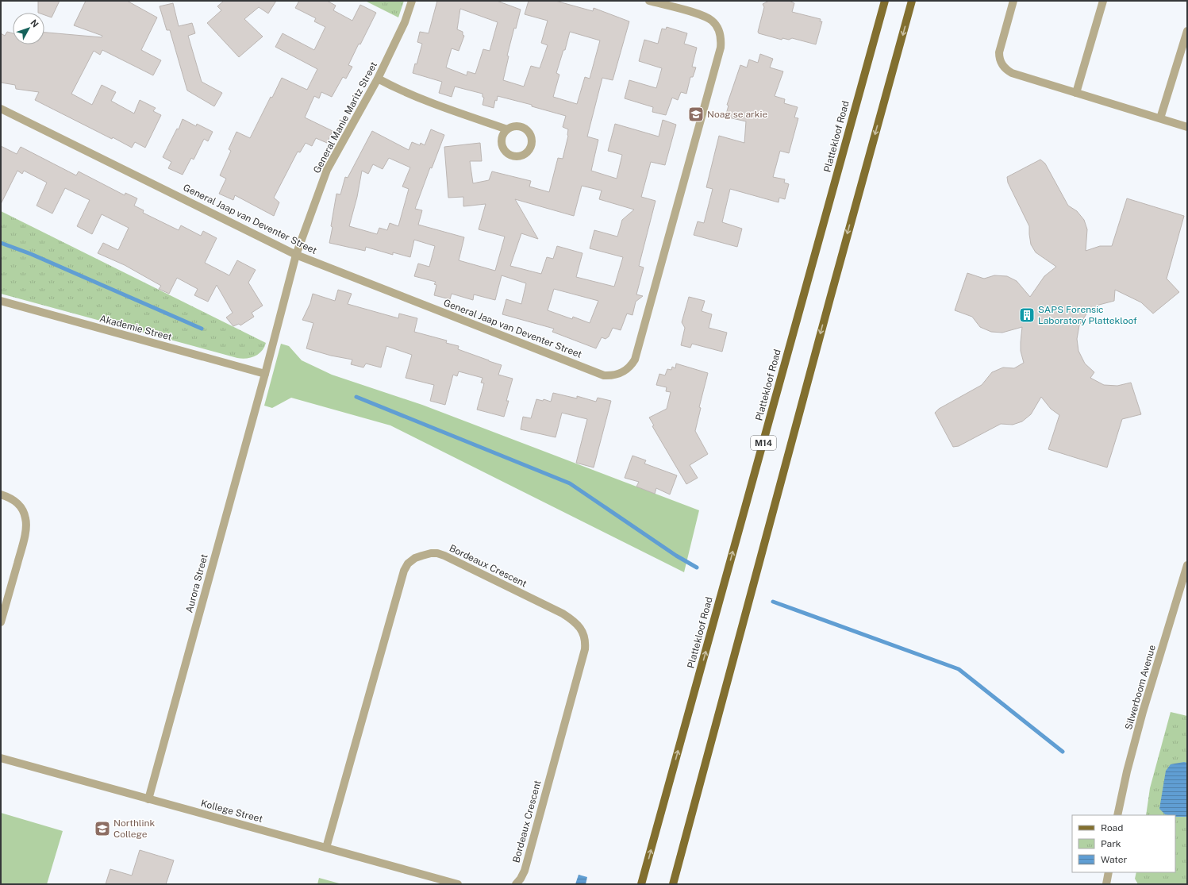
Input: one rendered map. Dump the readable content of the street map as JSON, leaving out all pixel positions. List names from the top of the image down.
{
  "streets": {
    "main road": ["Plattekloof Road", "M14"],
    "street": [
      "General Manie Maritz Street",
      "General Jaap van Deventer Street",
      "Akademie Street",
      "Bordeaux Crescent",
      "Aurora Street",
      "Silwerboom Avenue",
      "Kollege Street"
    ]
  },
  "crossings": [
    ["General Manie Maritz Street", "General Jaap van Deventer Street"],
    ["General Manie Maritz Street", "Akademie Street"],
    ["General Manie Maritz Street", "Aurora Street"],
    ["Akademie Street", "Aurora Street"],
    ["Bordeaux Crescent", "Kollege Street"],
    ["Aurora Street", "Kollege Street"]
  ],
  "places": {
    "school or university": ["Noag se arkie", "Northlink College"],
    "building": ["SAPS Forensic Laboratory Plattekloof"]
  },
  "legend": ["Road", "Park", "Water"],
  "north": "top right"
}
